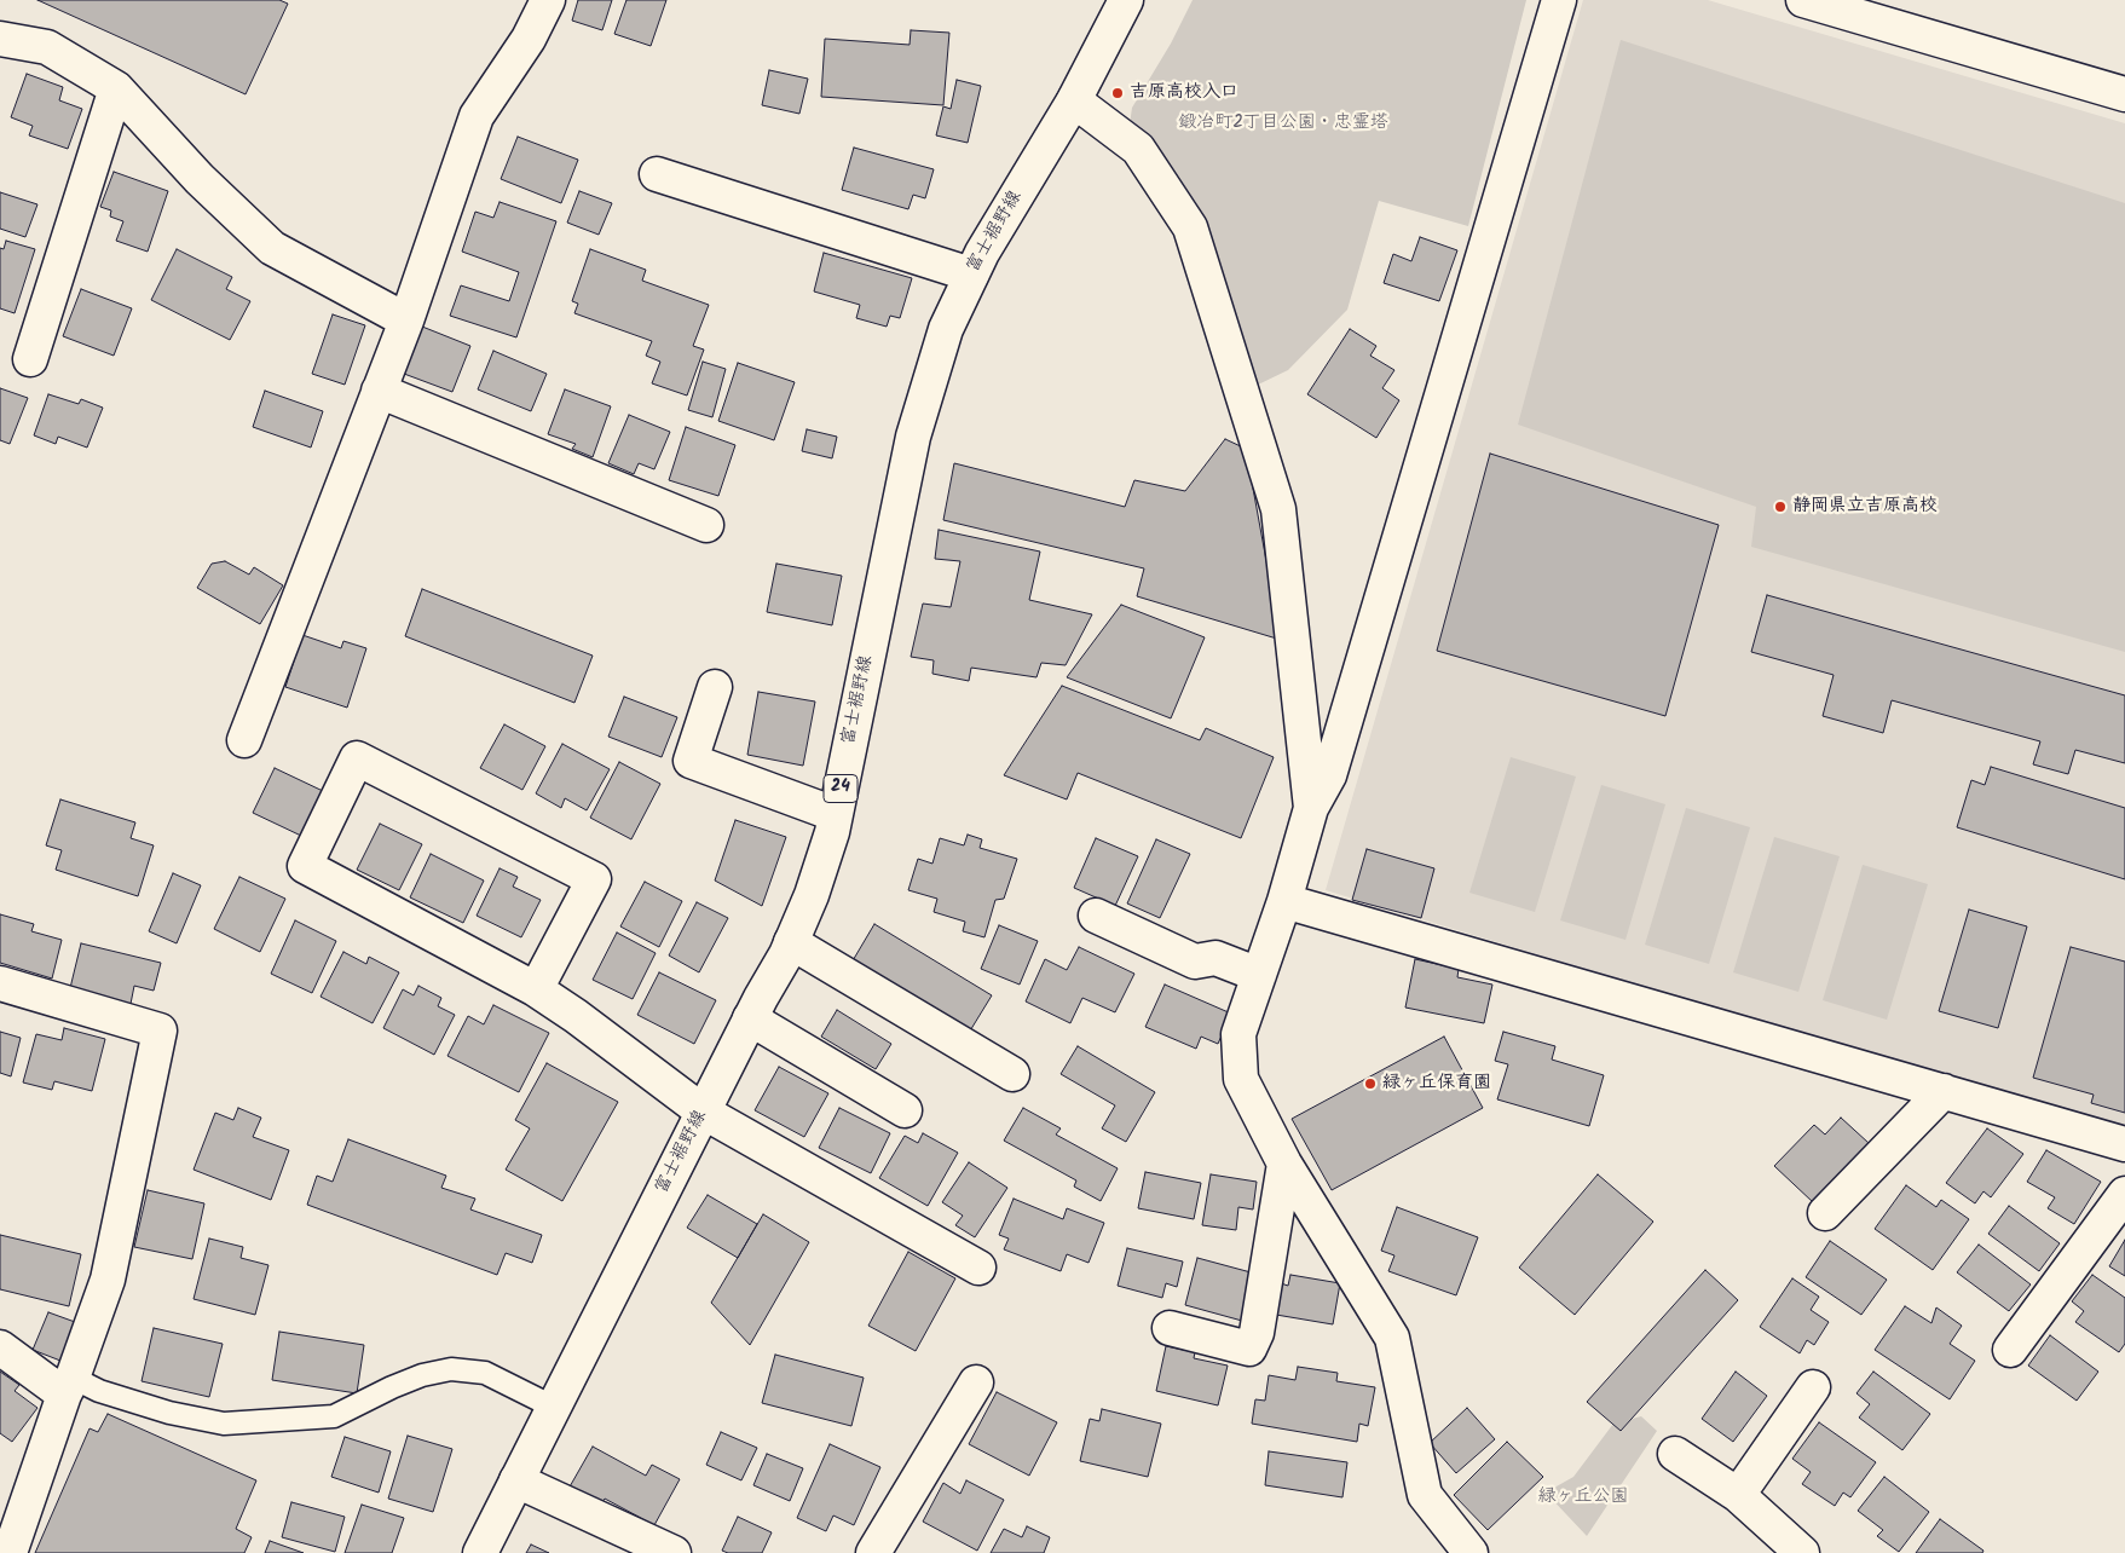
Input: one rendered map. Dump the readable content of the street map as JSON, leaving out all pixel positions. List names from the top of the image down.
{
  "streets": {
    "street": ["富士裾野線", "24"]
  },
  "parks": ["鍛冶町2丁目公園・忠霊塔", "緑ヶ丘公園"],
  "places": ["吉原高校入口", "静岡県立吉原高校", "緑ヶ丘保育園"]
}
